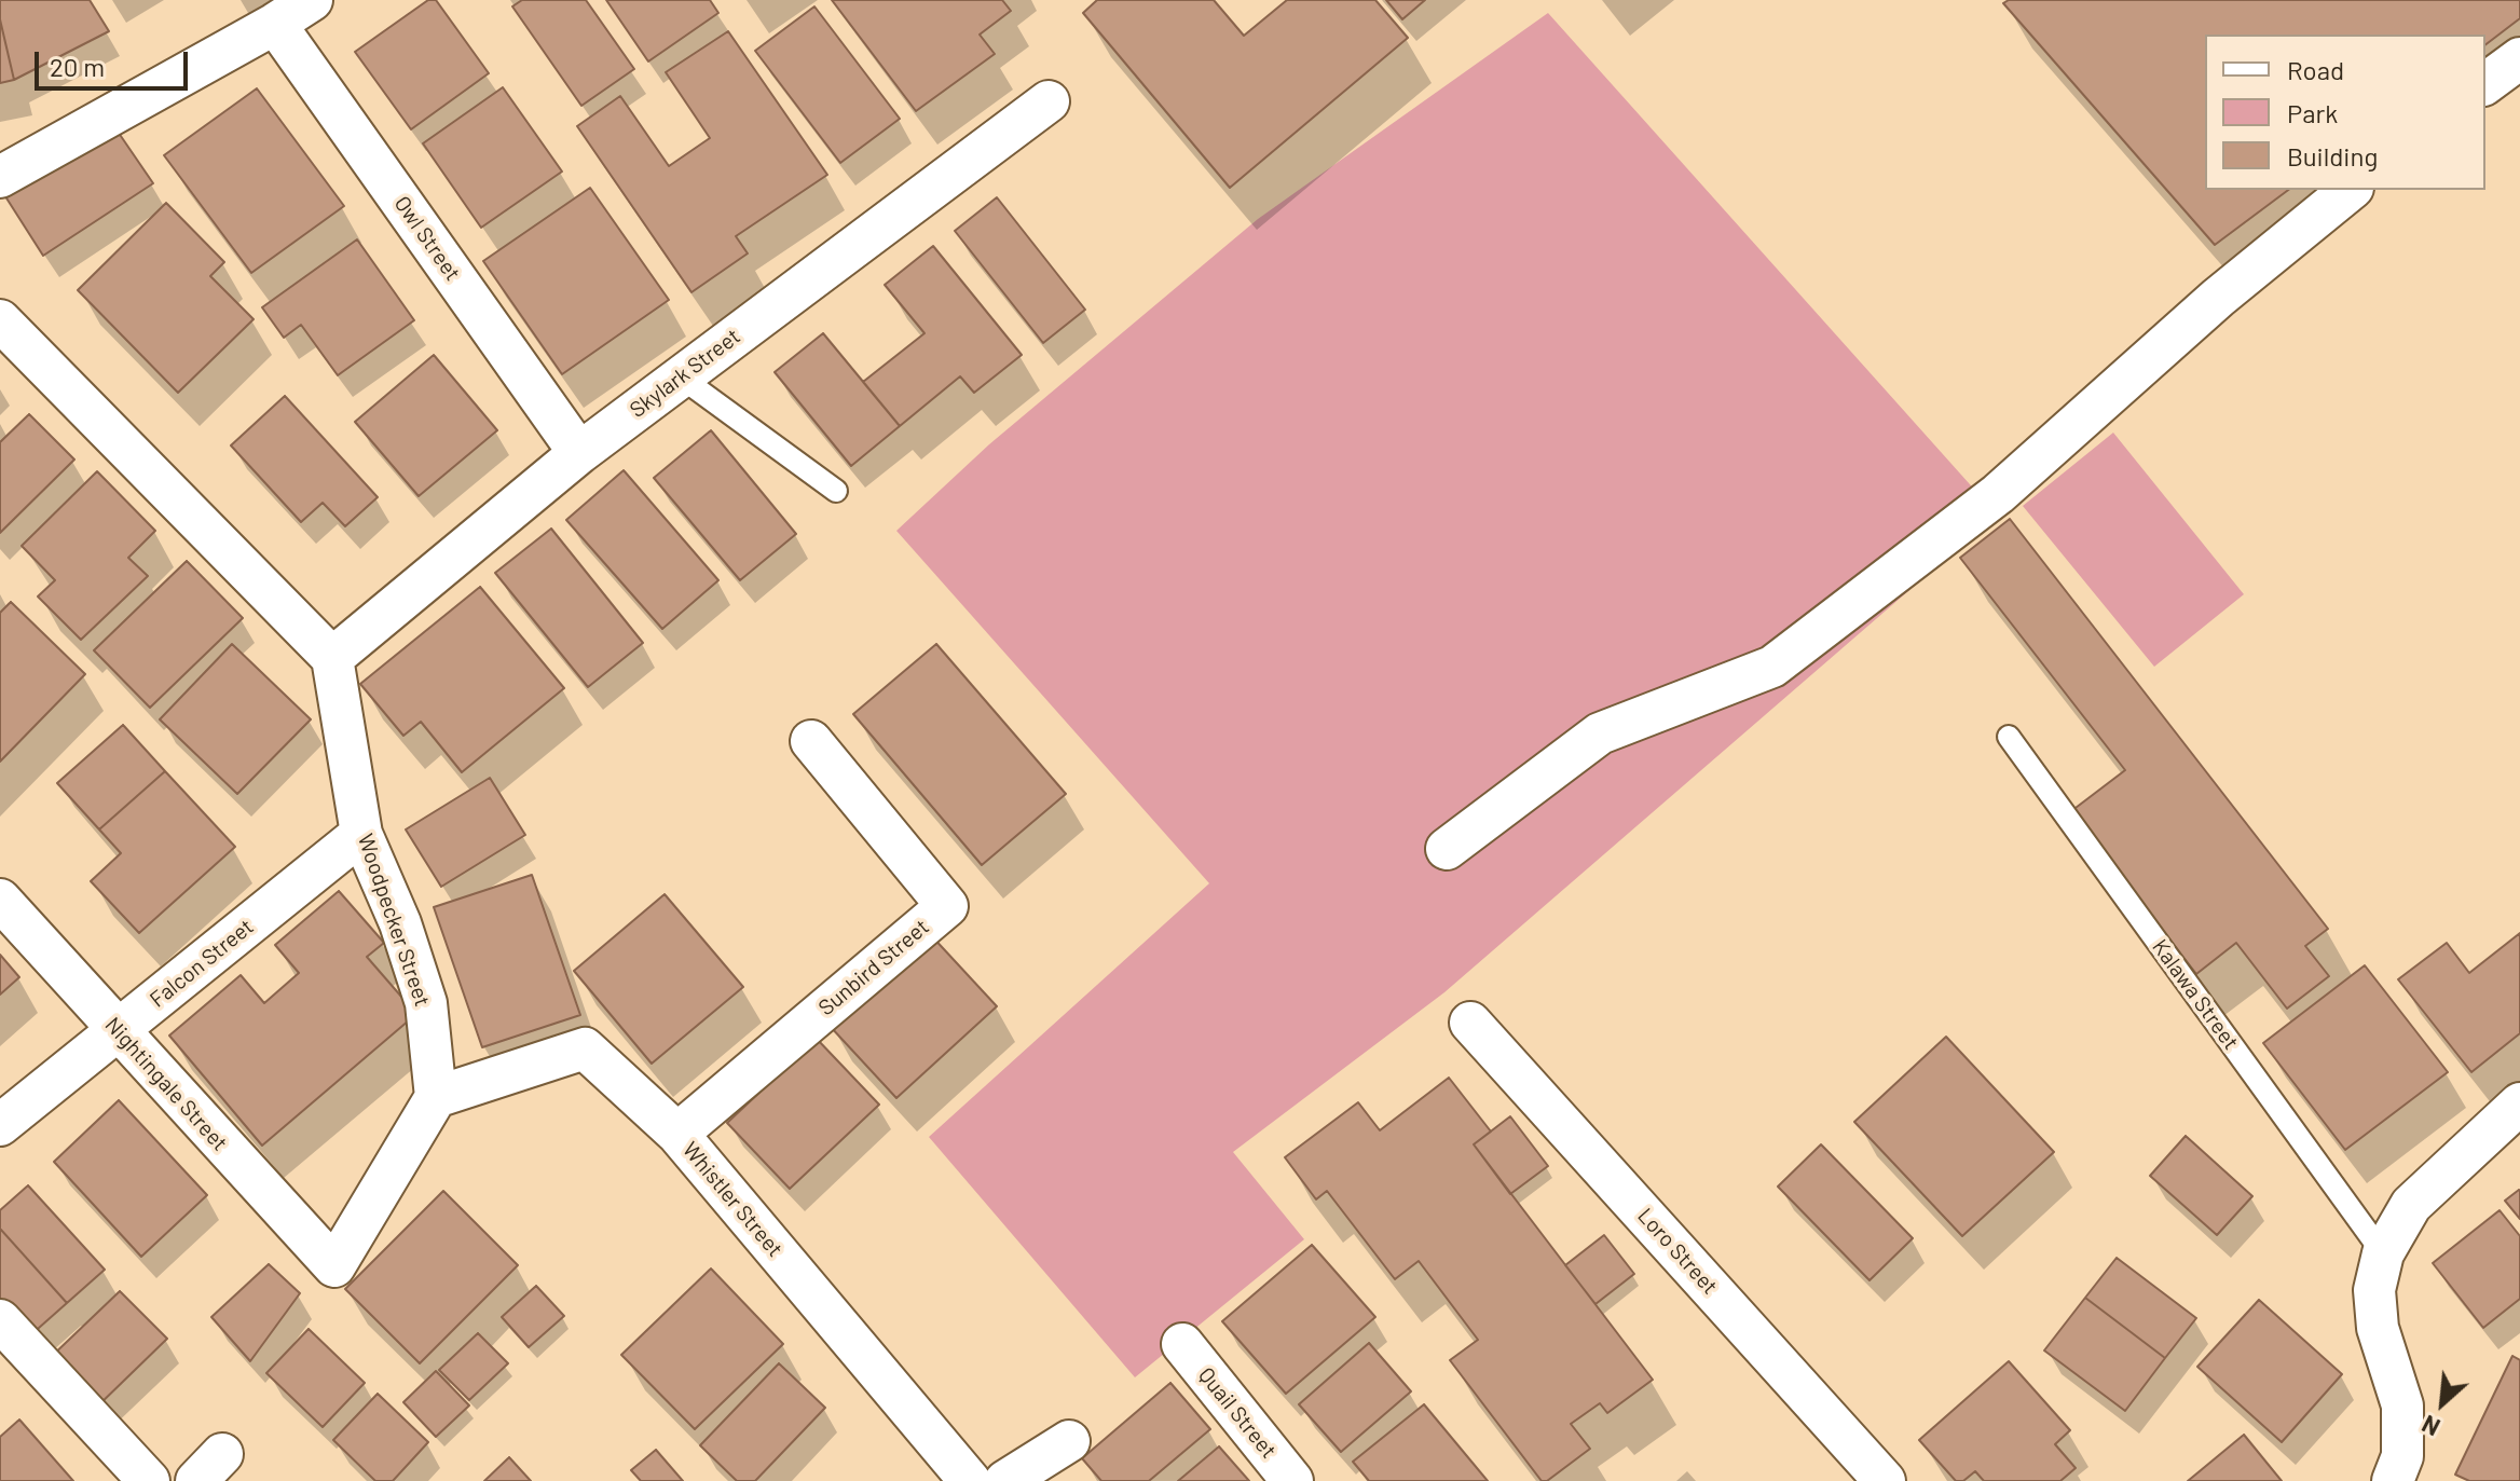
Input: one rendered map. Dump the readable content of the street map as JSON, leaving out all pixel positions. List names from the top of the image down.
{
  "streets": {
    "street": [
      "Owl Street",
      "Skylark Street",
      "Woodpecker Street",
      "Falcon Street",
      "Sunbird Street",
      "Nightingale Street",
      "Whistler Street",
      "Loro Street",
      "Quail Street"
    ],
    "lane": ["Kalawa Street"]
  },
  "crossings": [
    ["Owl Street", "Skylark Street"],
    ["Skylark Street", "Woodpecker Street"],
    ["Woodpecker Street", "Falcon Street"],
    ["Woodpecker Street", "Nightingale Street"],
    ["Woodpecker Street", "Whistler Street"],
    ["Falcon Street", "Nightingale Street"],
    ["Sunbird Street", "Whistler Street"],
    ["Nightingale Street", "Whistler Street"]
  ],
  "legend": ["Road", "Park", "Building"],
  "scale_bar": "20 m",
  "north": "bottom left"
}
